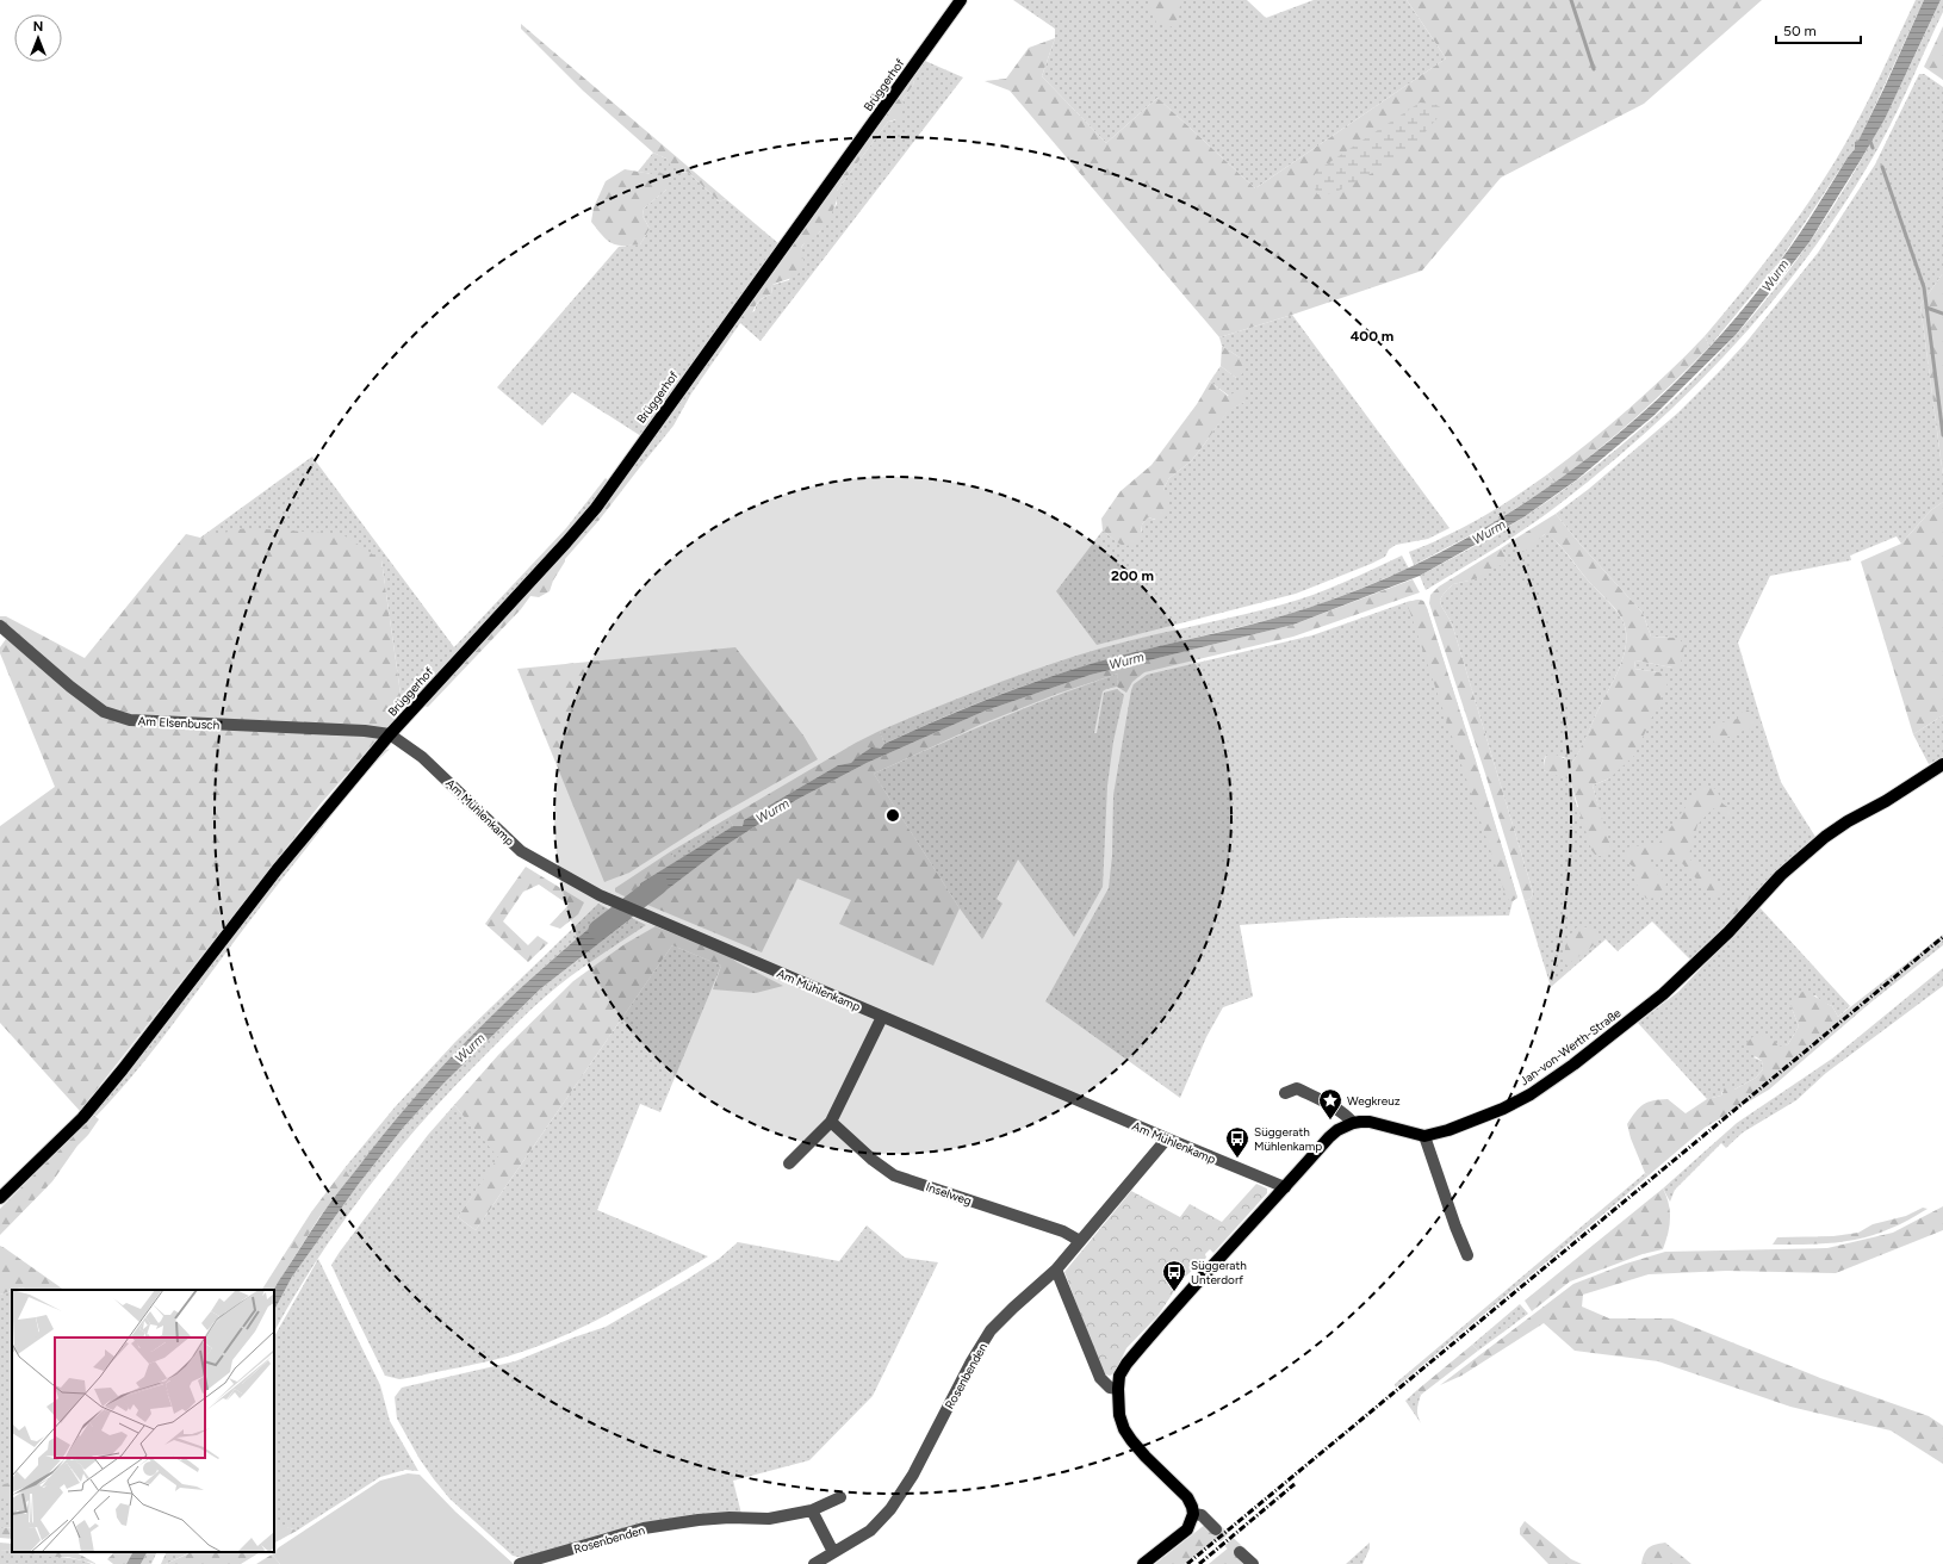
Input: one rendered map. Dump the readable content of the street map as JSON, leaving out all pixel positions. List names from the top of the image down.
{
  "streets": {
    "main road": ["Brüggerhof", "Jan-von-Werth-Straße"],
    "street": [
      "Am Elsenbusch",
      "Am Mühlenkamp",
      "Inselweg",
      "Rosenbenden"
    ]
  },
  "crossings": [
    ["Brüggerhof", "Am Elsenbusch"],
    ["Brüggerhof", "Am Mühlenkamp"],
    ["Am Elsenbusch", "Am Mühlenkamp"],
    ["Am Mühlenkamp", "Jan-von-Werth-Straße"],
    ["Am Mühlenkamp", "Rosenbenden"],
    ["Inselweg", "Rosenbenden"]
  ],
  "water": ["Wurm"],
  "places": {
    "place": ["Wegkreuz"],
    "bus stop": ["Süggerath Mühlenkamp", "Süggerath Unterdorf"]
  },
  "scale_bar": "50 m",
  "north": "top",
  "rings": ["400 m", "200 m"]
}
